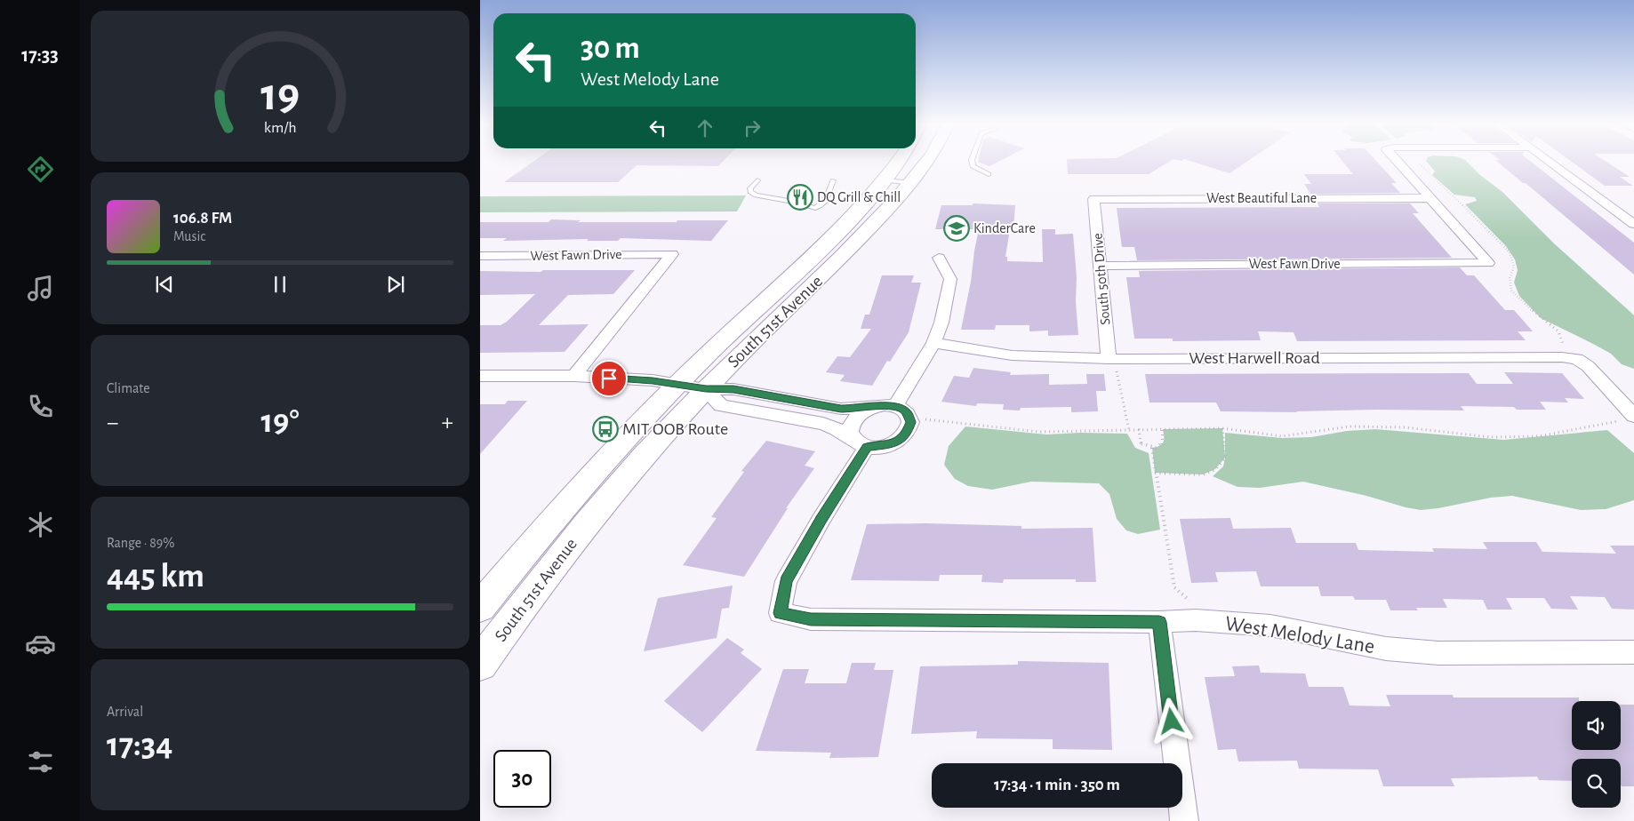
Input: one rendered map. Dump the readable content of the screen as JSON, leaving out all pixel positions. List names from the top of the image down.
{
  "streets": {
    "main road": ["South 51st Avenue"],
    "street": [
      "West Beautiful Lane",
      "West Fawn Drive",
      "South 50th Drive",
      "West Harwell Road",
      "West Melody Lane"
    ]
  },
  "crossings": [
    ["West Beautiful Lane", "West Fawn Drive"],
    ["West Beautiful Lane", "South 50th Drive"],
    ["West Fawn Drive", "South 50th Drive"],
    ["South 50th Drive", "West Harwell Road"]
  ],
  "places": {
    "restaurant": ["DQ Grill & Chill"],
    "school or university": ["KinderCare"],
    "bus stop": ["MIT OOB Route"]
  },
  "page": {
    "tabs": "17:33",
    "turn": ["30 m", "West Melody Lane"],
    "song": ["106.8 FM", "Music"],
    "tile": [
      "Climate",
      ["Range · 89%", "445 km"],
      ["Arrival", "17:34"]
    ],
    "heat": ["−", "19°", "+"],
    "limit": "30",
    "trip": "17:34 · 1 min · 350 m",
    "gauge": ["19", "km/h"]
  }
}
